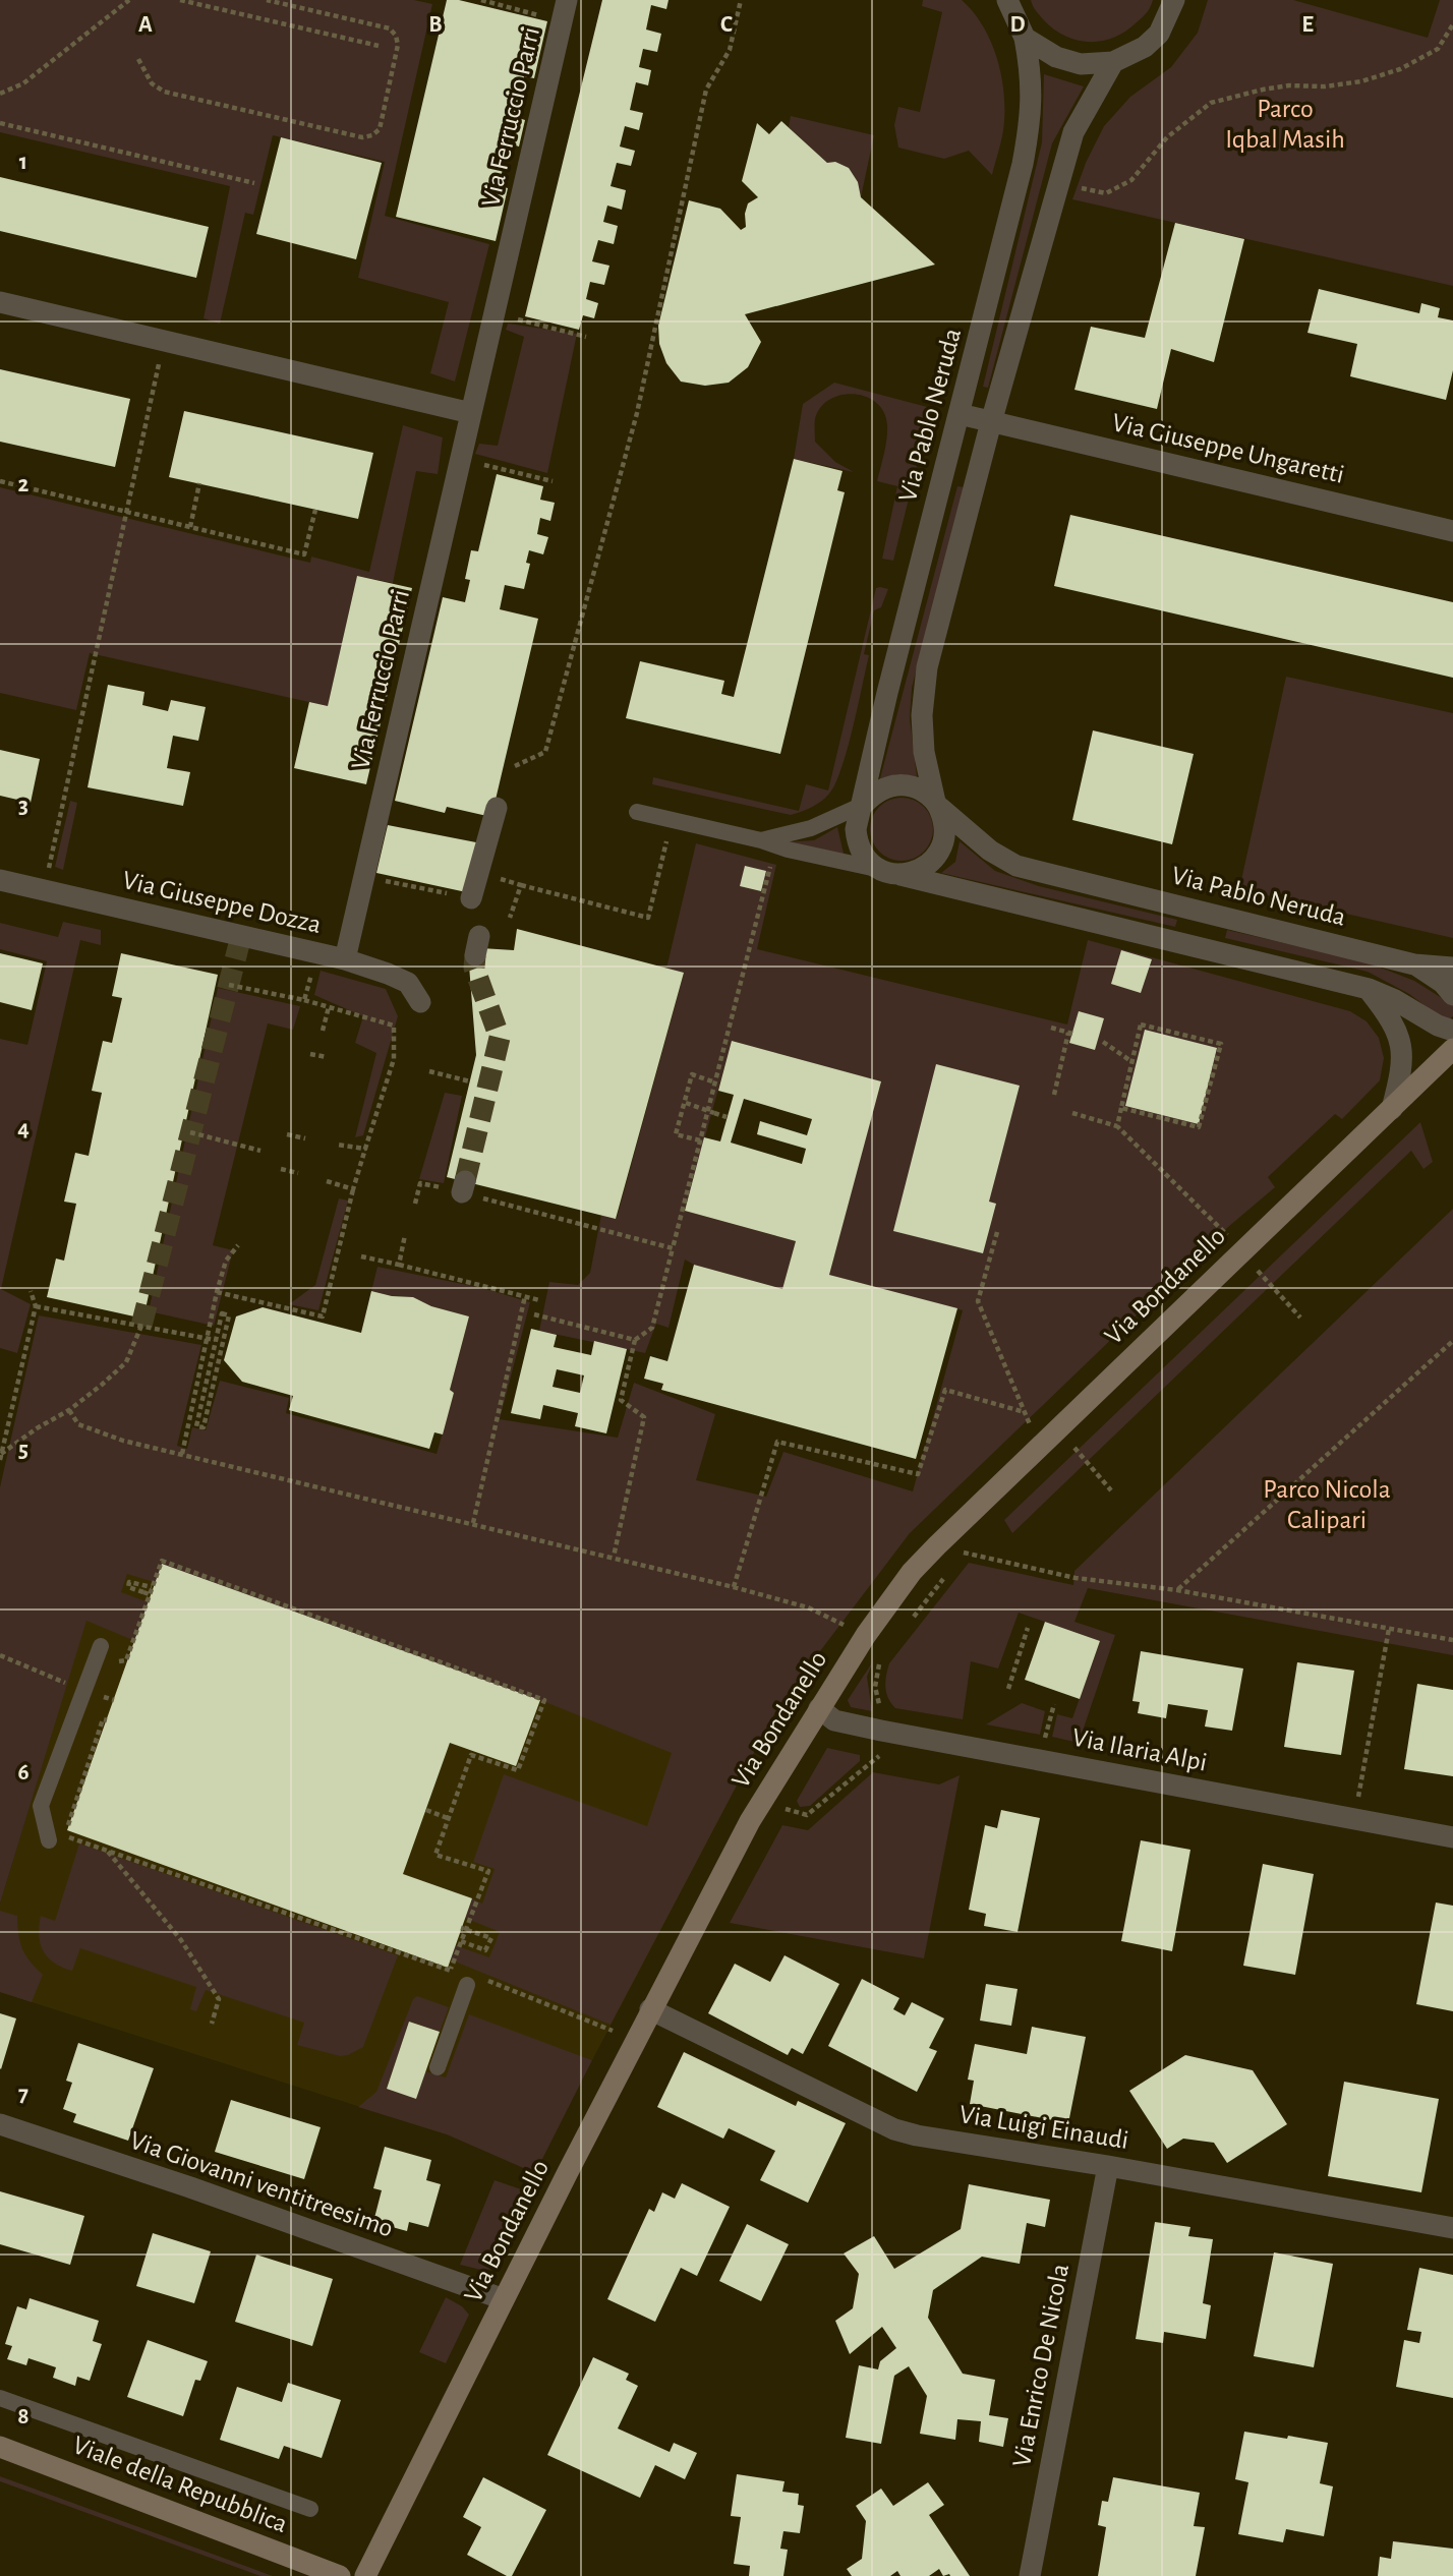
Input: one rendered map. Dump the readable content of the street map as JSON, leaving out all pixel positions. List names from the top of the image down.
{
  "streets": {
    "street": [
      "Via Ferruccio Parri",
      "Via Pablo Neruda",
      "Via Giuseppe Ungaretti",
      "Via Giuseppe Dozza",
      "Via Bondanello",
      "Via Ilaria Alpi",
      "Via Luigi Einaudi",
      "Via Giovanni ventitreesimo",
      "Via Enrico De Nicola",
      "Viale della Repubblica"
    ]
  },
  "crossings": [
    ["Via Ferruccio Parri", "Via Giuseppe Dozza"],
    ["Via Pablo Neruda", "Via Giuseppe Ungaretti"],
    ["Via Bondanello", "Via Ilaria Alpi"],
    ["Via Bondanello", "Via Luigi Einaudi"],
    ["Via Bondanello", "Via Giovanni ventitreesimo"],
    ["Via Luigi Einaudi", "Via Enrico De Nicola"]
  ],
  "parks": ["Parco Iqbal Masih", "Parco Nicola Calipari"],
  "grid": {
    "columns": [
      "A",
      "B",
      "C",
      "D",
      "E"
    ],
    "rows": [
      "1",
      "2",
      "3",
      "4",
      "5",
      "6",
      "7",
      "8"
    ]
  }
}
